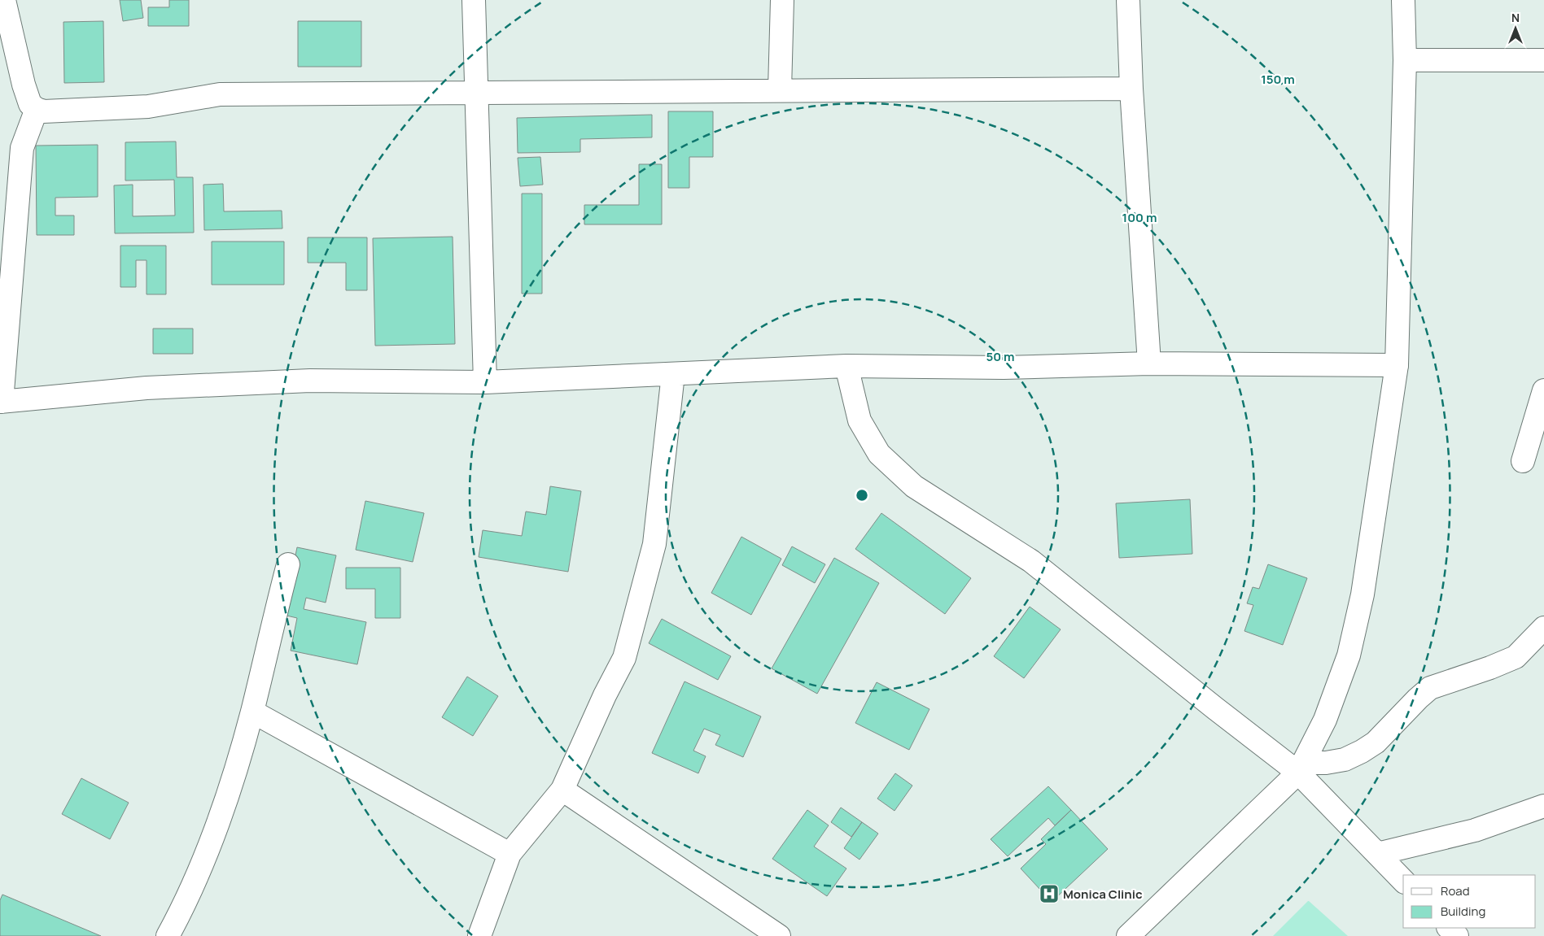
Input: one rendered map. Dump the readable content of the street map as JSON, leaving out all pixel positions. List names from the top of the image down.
{
  "places": {
    "hospital": ["Monica Clinic"]
  },
  "legend": ["Road", "Building"],
  "north": "top",
  "rings": ["150 m", "100 m", "50 m"]
}
